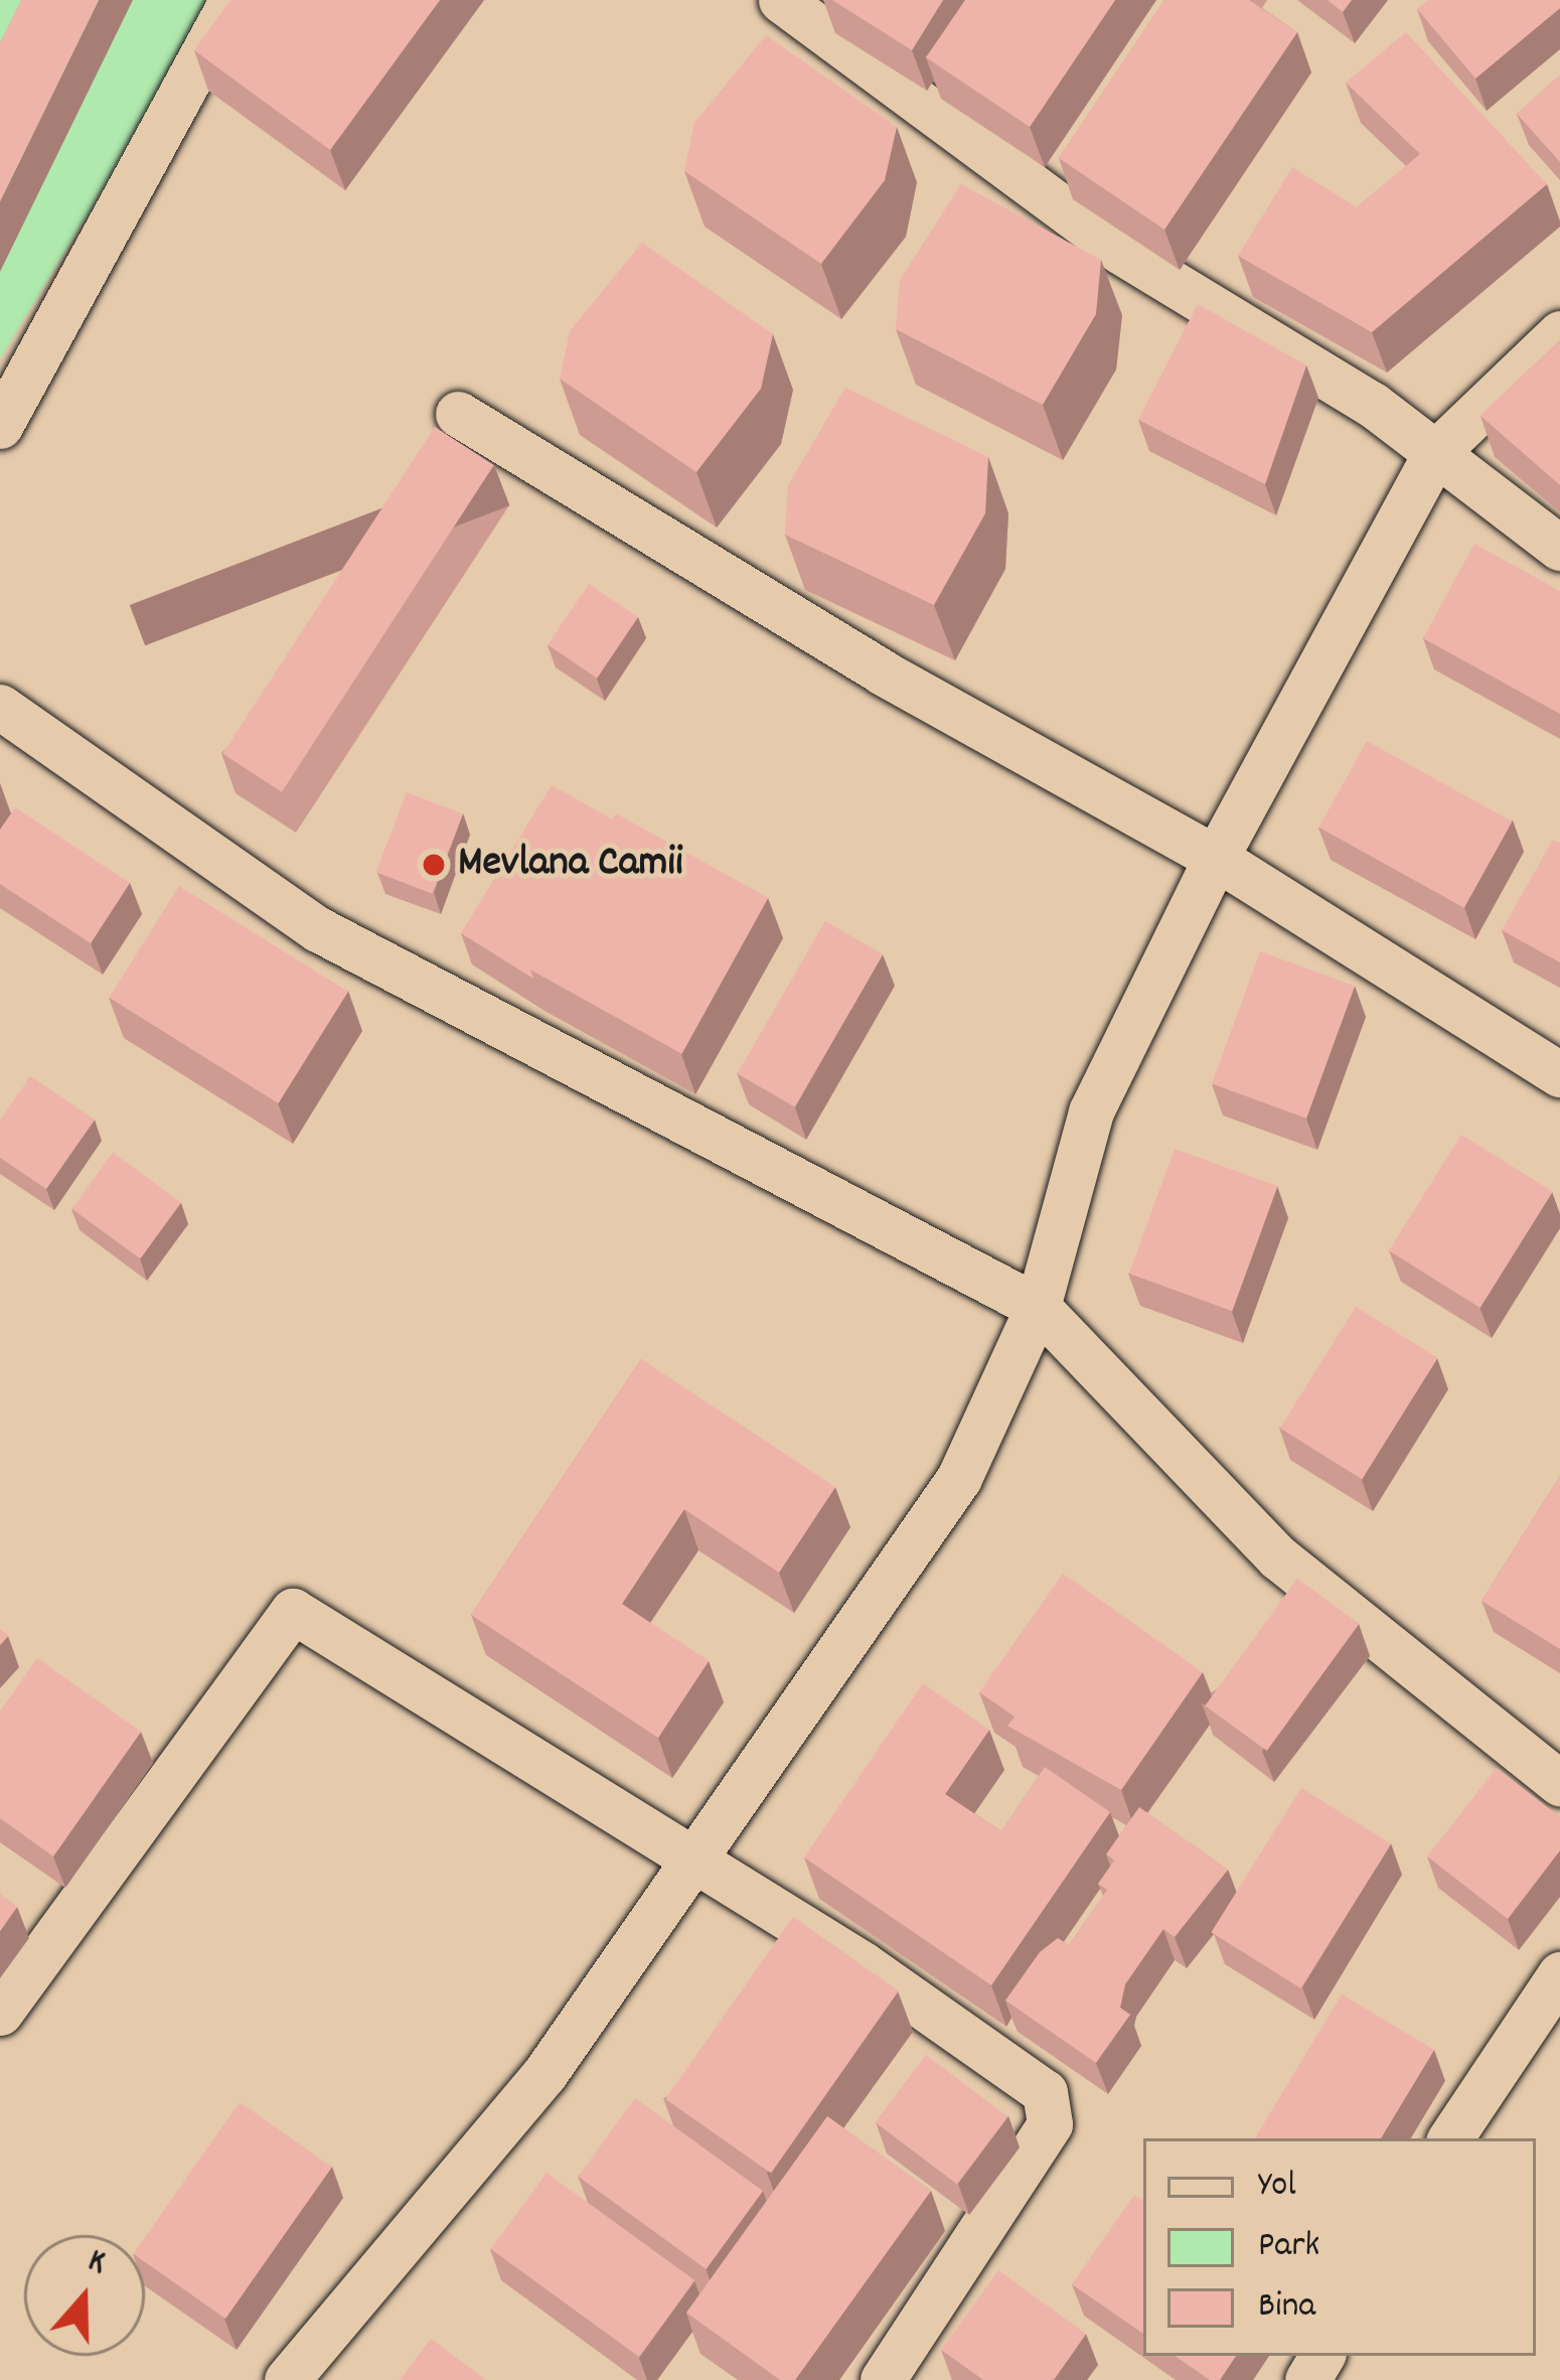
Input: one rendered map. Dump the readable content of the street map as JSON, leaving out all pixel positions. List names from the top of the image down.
{
  "places": ["Mevlana Camii"],
  "legend": ["Yol", "Park", "Bina"],
  "north": "top"
}
